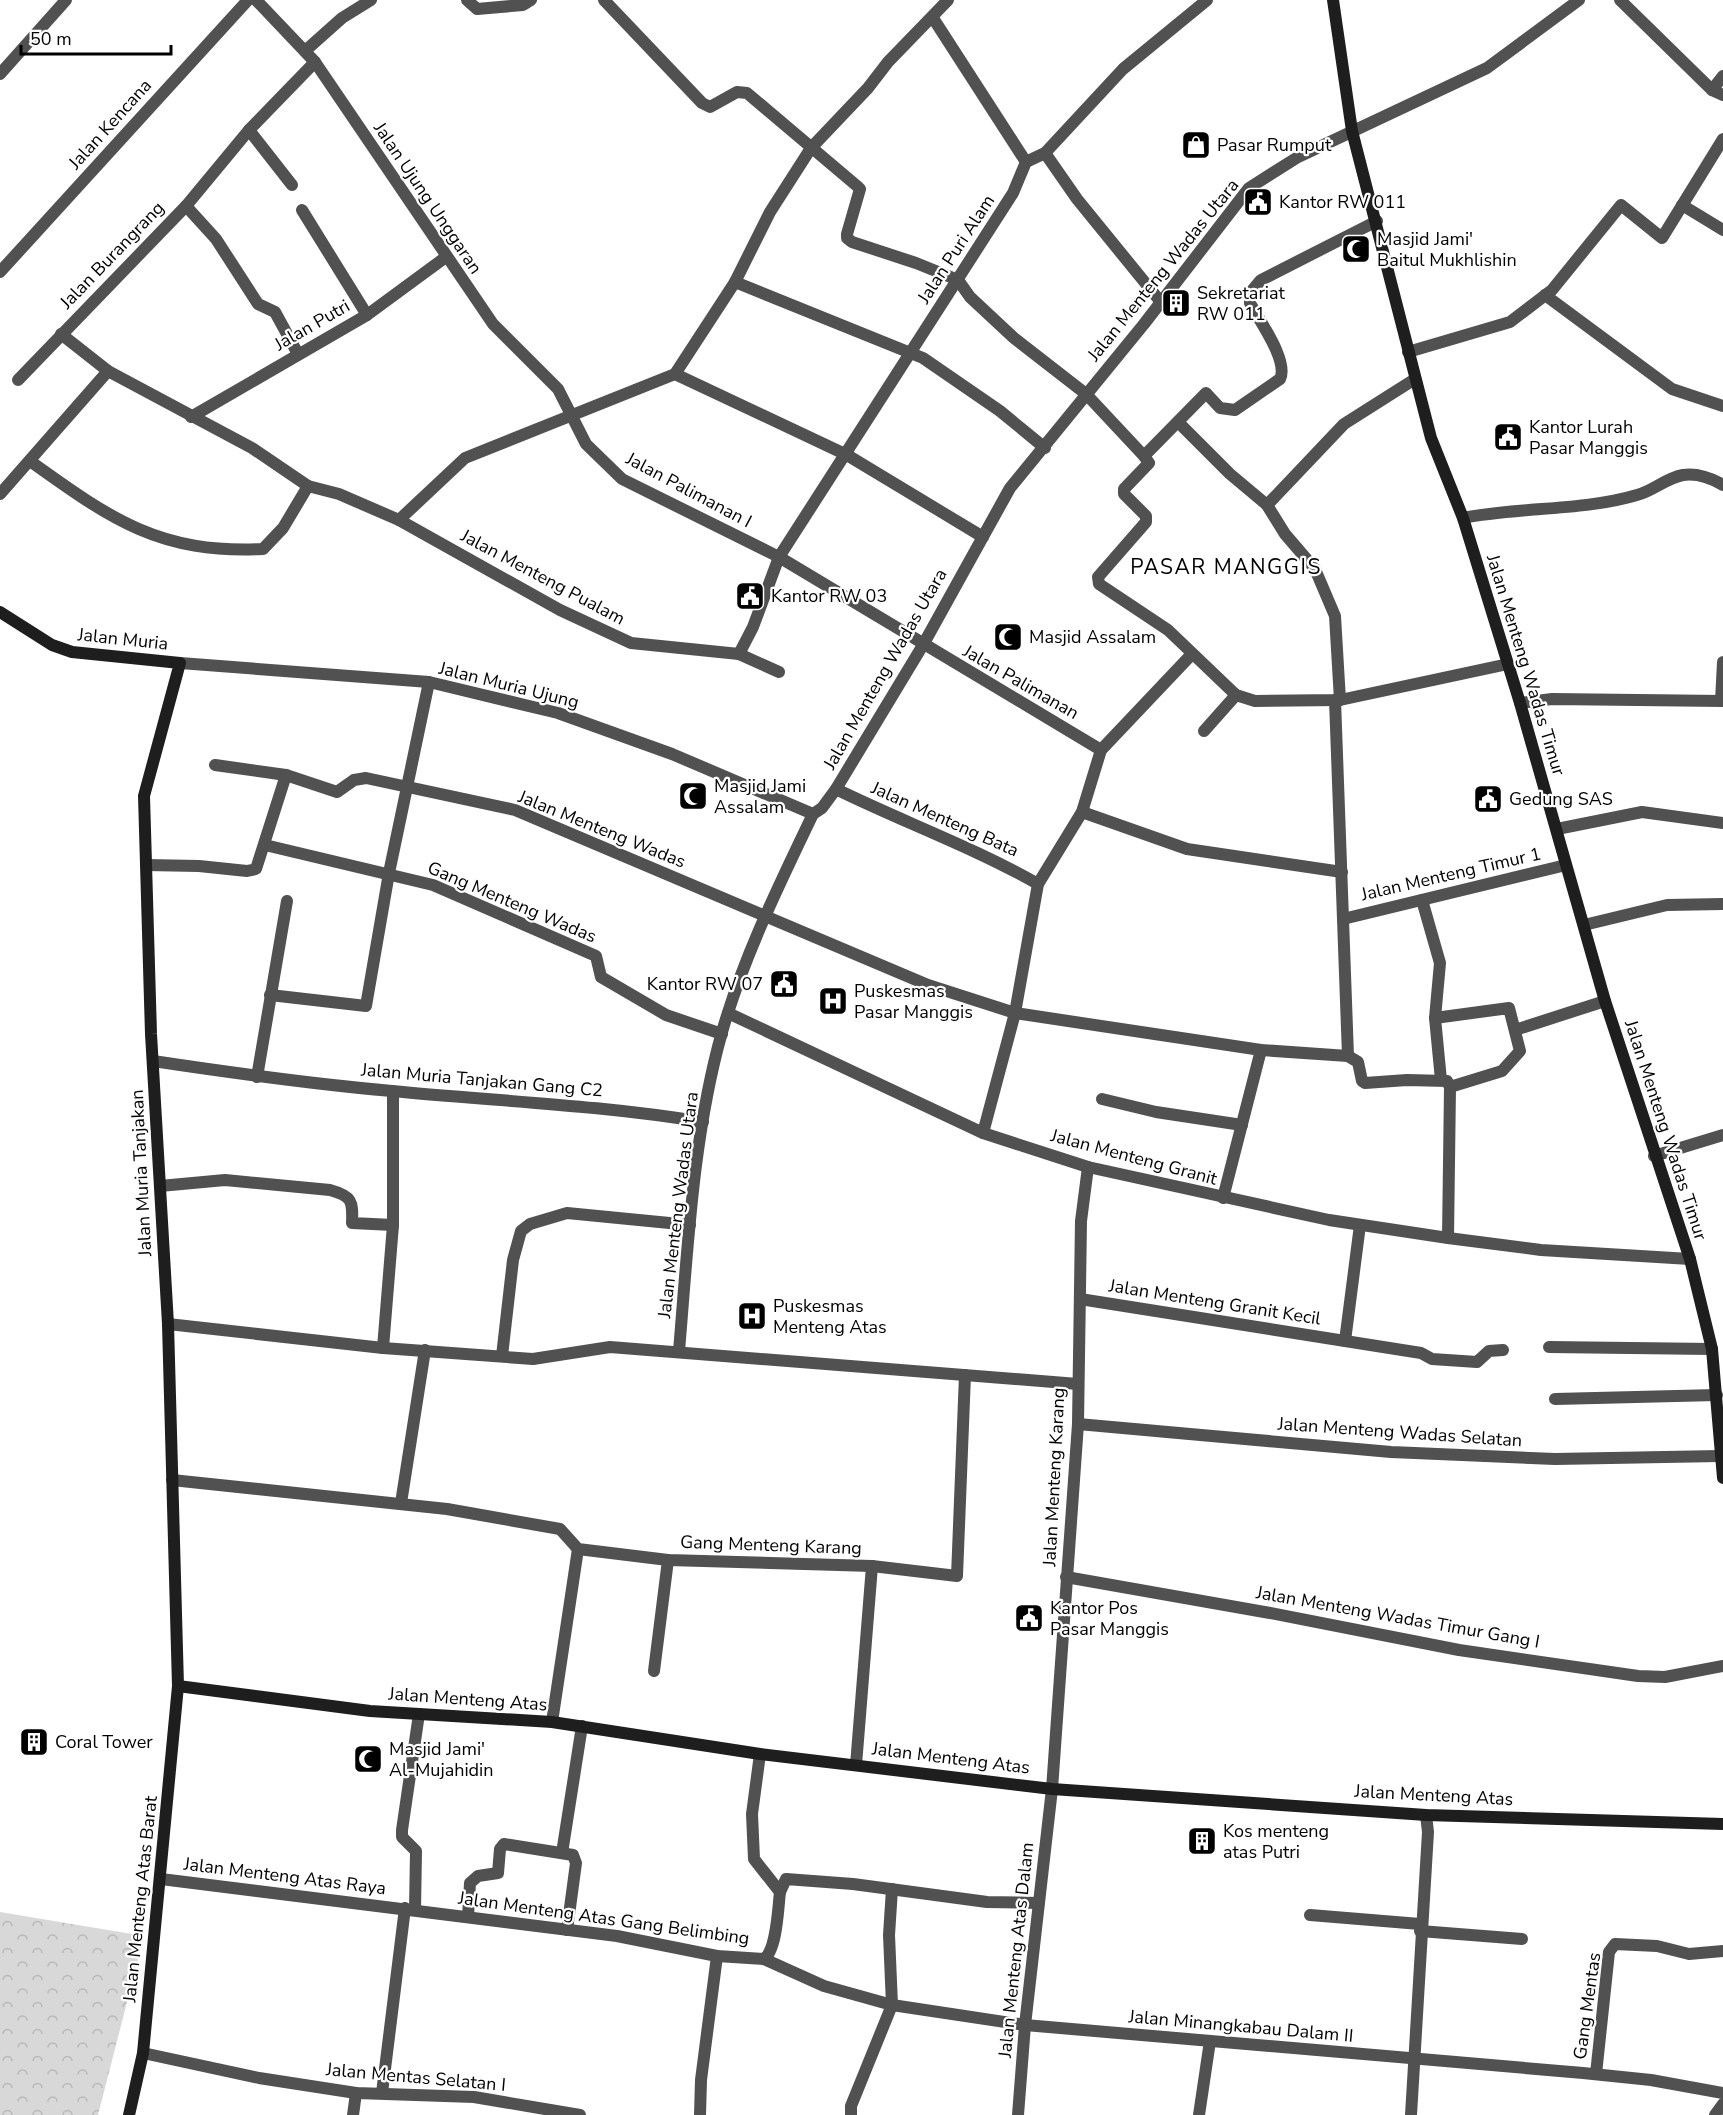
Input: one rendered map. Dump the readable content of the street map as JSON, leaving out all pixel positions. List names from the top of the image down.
{
  "streets": {
    "street": [
      "Jalan Kencana",
      "Jalan Ujung Unggaran",
      "Jalan Puri Alam",
      "Jalan Burangrang",
      "Jalan Menteng Wadas Utara",
      "Jalan Putri",
      "Jalan Palimanan I",
      "Jalan Menteng Pualam",
      "Jalan Muria",
      "Jalan Menteng Wadas Timur",
      "Jalan Palimanan",
      "Jalan Muria Ujung",
      "Jalan Menteng Bata",
      "Jalan Menteng Wadas",
      "Jalan Menteng Timur 1",
      "Gang Menteng Wadas",
      "Jalan Muria Tanjakan Gang C2",
      "Jalan Menteng Granit",
      "Jalan Muria Tanjakan",
      "Jalan Menteng Granit Kecil",
      "Jalan Menteng Wadas Selatan",
      "Jalan Menteng Karang",
      "Gang Menteng Karang",
      "Jalan Menteng Wadas Timur Gang I",
      "Jalan Menteng Atas",
      "Jalan Menteng Atas Raya",
      "Jalan Menteng Atas Barat",
      "Jalan Menteng Atas Gang Belimbing",
      "Jalan Menteng Atas Dalam",
      "Gang Mentas",
      "Jalan Minangkabau Dalam II",
      "Jalan Mentas Selatan I"
    ]
  },
  "crossings": [
    ["Jalan Ujung Unggaran", "Jalan Burangrang"],
    ["Jalan Ujung Unggaran", "Jalan Putri"],
    ["Jalan Ujung Unggaran", "Jalan Palimanan I"],
    ["Jalan Puri Alam", "Jalan Palimanan I"],
    ["Jalan Menteng Wadas Utara", "Jalan Palimanan I"],
    ["Jalan Menteng Wadas Utara", "Jalan Menteng Wadas Timur"],
    ["Jalan Menteng Wadas Utara", "Jalan Palimanan"],
    ["Jalan Menteng Wadas Utara", "Jalan Muria Ujung"],
    ["Jalan Menteng Wadas Utara", "Jalan Menteng Bata"],
    ["Jalan Menteng Wadas Utara", "Jalan Menteng Wadas"],
    ["Jalan Menteng Wadas Utara", "Gang Menteng Wadas"],
    ["Jalan Menteng Wadas Utara", "Jalan Muria Tanjakan Gang C2"],
    ["Jalan Menteng Wadas Utara", "Jalan Menteng Granit"],
    ["Jalan Palimanan I", "Jalan Palimanan"],
    ["Jalan Muria", "Jalan Muria Ujung"],
    ["Jalan Muria", "Jalan Muria Tanjakan"],
    ["Jalan Menteng Wadas Timur", "Jalan Menteng Timur 1"],
    ["Jalan Menteng Wadas Timur", "Jalan Menteng Granit"],
    ["Jalan Menteng Wadas Timur", "Jalan Menteng Wadas Selatan"],
    ["Jalan Muria Ujung", "Jalan Muria Tanjakan"],
    ["Jalan Muria Tanjakan Gang C2", "Jalan Muria Tanjakan"],
    ["Jalan Menteng Granit", "Jalan Menteng Karang"],
    ["Jalan Muria Tanjakan", "Jalan Menteng Atas"],
    ["Jalan Muria Tanjakan", "Jalan Menteng Atas Barat"],
    ["Jalan Menteng Granit Kecil", "Jalan Menteng Karang"],
    ["Jalan Menteng Wadas Selatan", "Jalan Menteng Karang"],
    ["Jalan Menteng Karang", "Jalan Menteng Wadas Timur Gang I"],
    ["Jalan Menteng Karang", "Jalan Menteng Atas"],
    ["Jalan Menteng Karang", "Jalan Menteng Atas Dalam"],
    ["Gang Menteng Karang", "Jalan Menteng Atas"],
    ["Jalan Menteng Atas", "Jalan Menteng Atas Barat"],
    ["Jalan Menteng Atas", "Jalan Menteng Atas Dalam"],
    ["Jalan Menteng Atas Raya", "Jalan Menteng Atas Barat"],
    ["Jalan Menteng Atas Raya", "Jalan Menteng Atas Gang Belimbing"],
    ["Jalan Menteng Atas Barat", "Jalan Mentas Selatan I"],
    ["Jalan Menteng Atas Gang Belimbing", "Jalan Minangkabau Dalam II"],
    ["Jalan Menteng Atas Dalam", "Jalan Minangkabau Dalam II"],
    ["Gang Mentas", "Jalan Minangkabau Dalam II"]
  ],
  "districts": ["PASAR MANGGIS"],
  "places": {
    "shop": ["Pasar Rumput"],
    "public building": [
      "Kantor RW 011",
      "Kantor Lurah Pasar Manggis",
      "Kantor RW 03",
      "Gedung SAS",
      "Kantor RW 07",
      "Kantor Pos Pasar Manggis"
    ],
    "mosque": [
      "Masjid Jami' Baitul Mukhlishin",
      "Masjid Assalam",
      "Masjid Jami Assalam",
      "Masjid Jami' Al-Mujahidin"
    ],
    "building": ["Sekretariat RW 011", "Coral Tower", "Kos menteng atas Putri"],
    "hospital": ["Puskesmas Pasar Manggis", "Puskesmas Menteng Atas"]
  },
  "scale_bar": "50 m"
}
